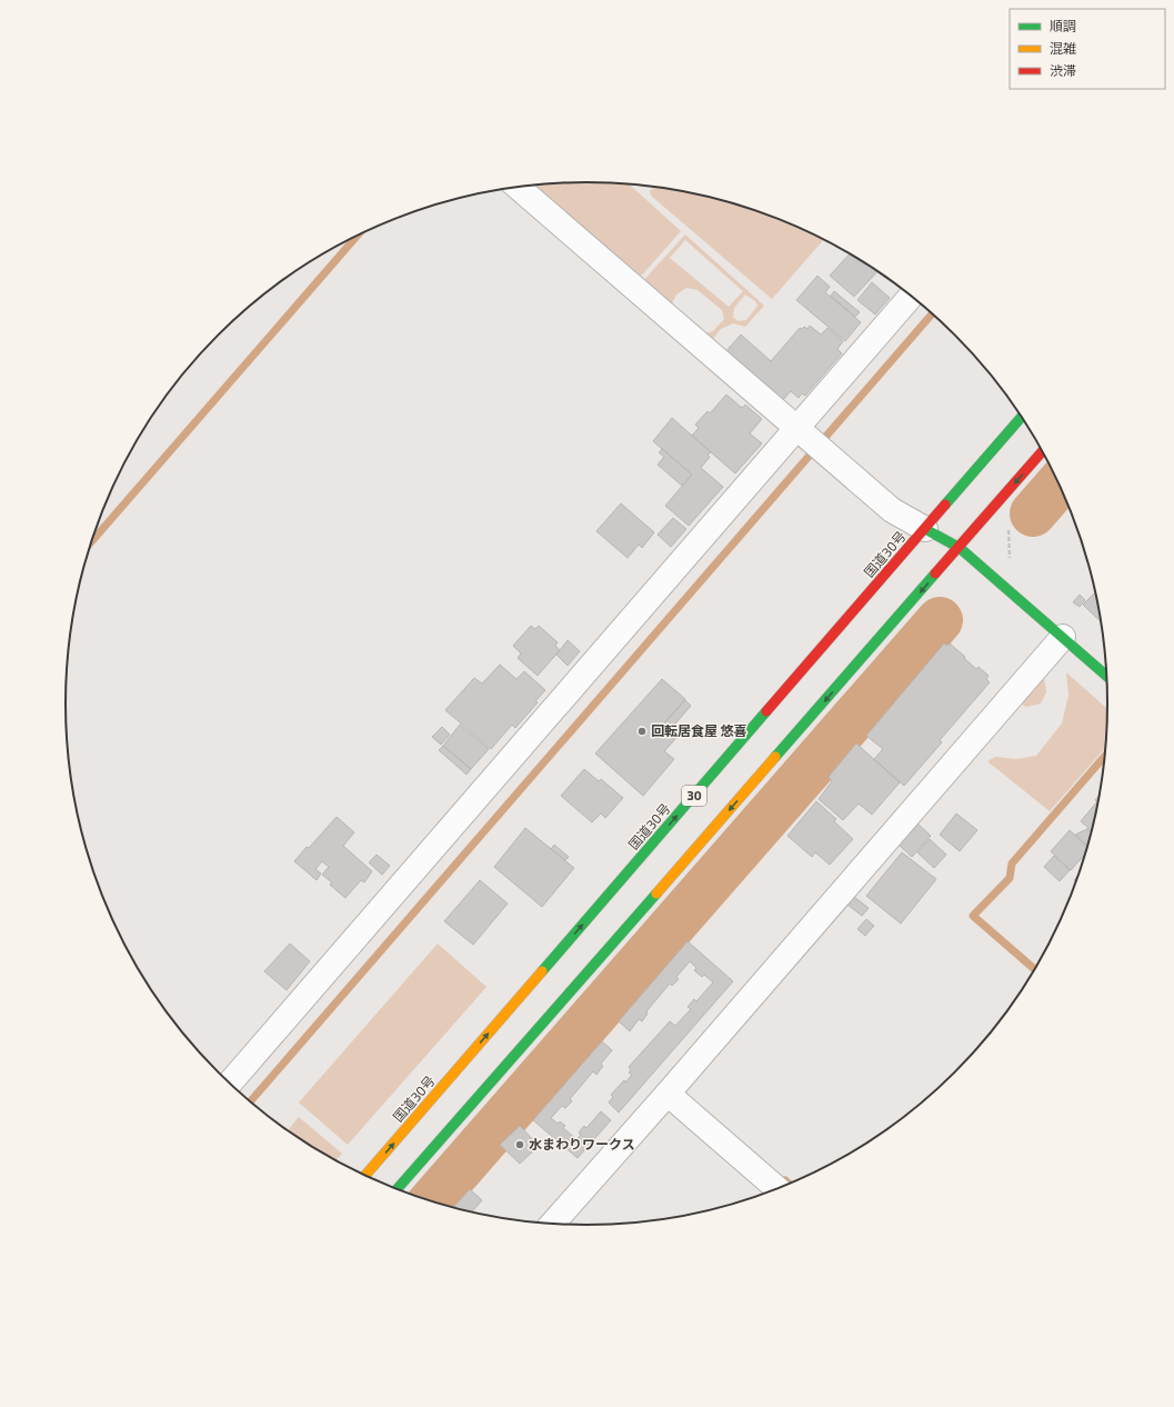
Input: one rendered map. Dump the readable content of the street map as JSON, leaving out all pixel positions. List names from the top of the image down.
{
  "streets": {
    "main road": ["国道30号", "30"]
  },
  "places": ["回転居食屋 悠喜", "水まわりワークス"],
  "legend": ["順調", "混雑", "渋滞"]
}
